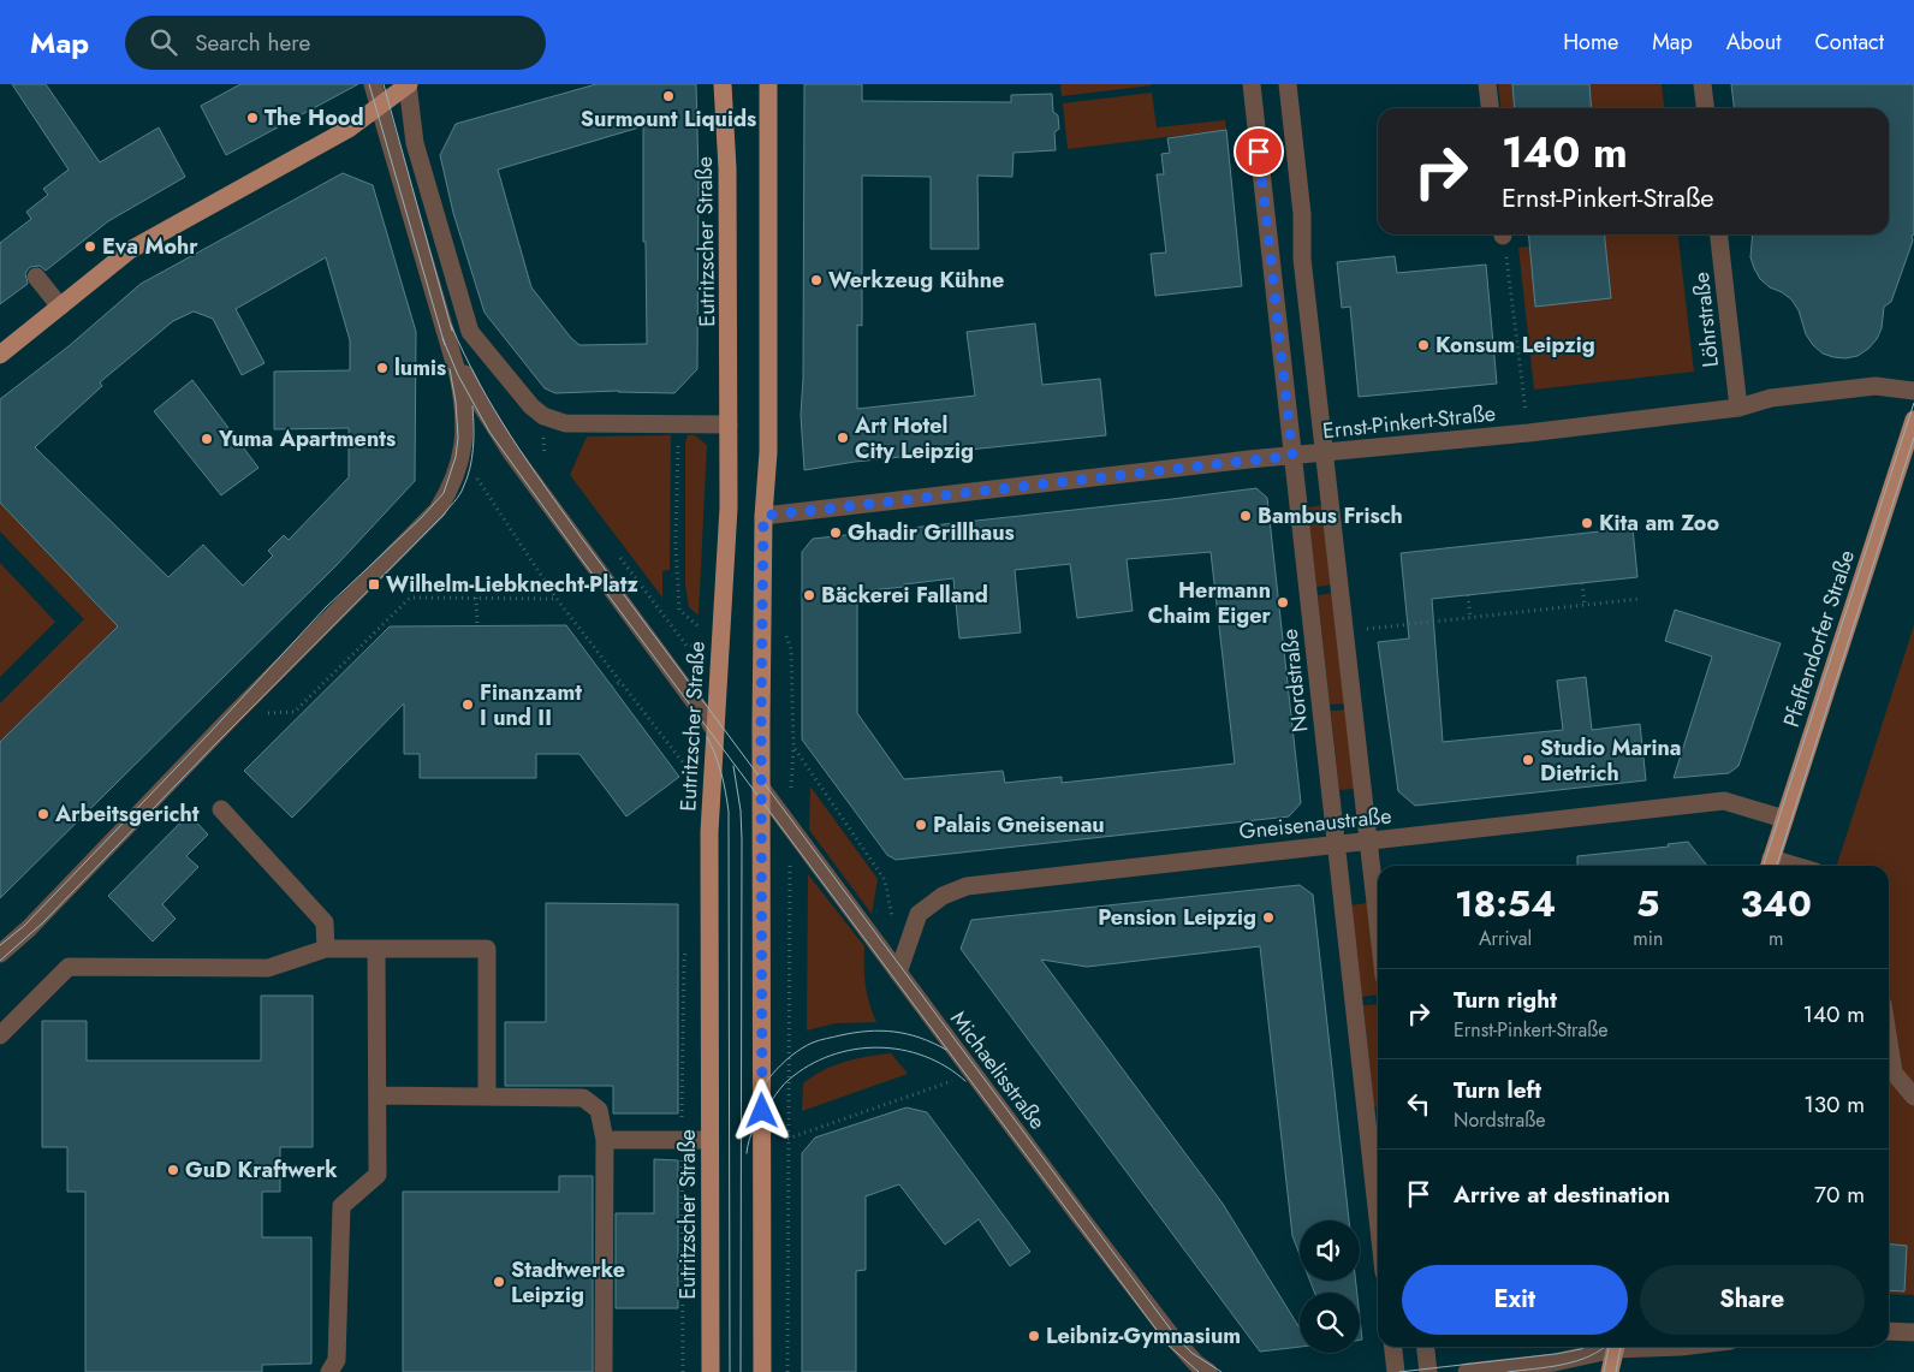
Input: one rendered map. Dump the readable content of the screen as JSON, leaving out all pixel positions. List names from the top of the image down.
{
  "streets": {
    "main road": ["Eutritzscher Straße", "Pfaffendorfer Straße"],
    "street": [
      "Löhrstraße",
      "Ernst-Pinkert-Straße",
      "Nordstraße",
      "Gneisenaustraße",
      "Michaelisstraße"
    ]
  },
  "crossings": [
    ["Löhrstraße", "Ernst-Pinkert-Straße"],
    ["Ernst-Pinkert-Straße", "Nordstraße"],
    ["Pfaffendorfer Straße", "Gneisenaustraße"],
    ["Nordstraße", "Gneisenaustraße"],
    ["Gneisenaustraße", "Michaelisstraße"]
  ],
  "places": {
    "other": [
      "Surmount Liquids",
      "The Hood",
      "Eva Mohr",
      "Werkzeug Kühne",
      "Konsum Leipzig",
      "lumis",
      "Art Hotel City Leipzig",
      "Yuma Apartments",
      "Bambus Frisch",
      "Kita am Zoo",
      "Ghadir Grillhaus",
      "Bäckerei Falland",
      "Hermann Chaim Eiger",
      "Finanzamt I und II",
      "Studio Marina Dietrich",
      "Arbeitsgericht",
      "Palais Gneisenau",
      "Pension Leipzig",
      "GuD Kraftwerk",
      "Stadtwerke Leipzig",
      "Leibniz-Gymnasium"
    ],
    "transit": ["Wilhelm-Liebknecht-Platz"]
  },
  "page": {
    "header": "Map",
    "search": "Search here",
    "nav": [
      "Home",
      "Map",
      "About",
      "Contact"
    ],
    "turn": ["140 m", "Ernst-Pinkert-Straße"],
    "eta": [
      "18:54",
      "Arrival",
      "5",
      "min",
      "340",
      "m"
    ],
    "list": [
      {
        "name": "Turn right",
        "note": "Ernst-Pinkert-Straße",
        "value": "140 m"
      },
      {
        "name": "Turn left",
        "note": "Nordstraße",
        "value": "130 m"
      },
      {
        "name": "Arrive at destination",
        "value": "70 m"
      }
    ],
    "buttons": ["Exit", "Share"]
  }
}
